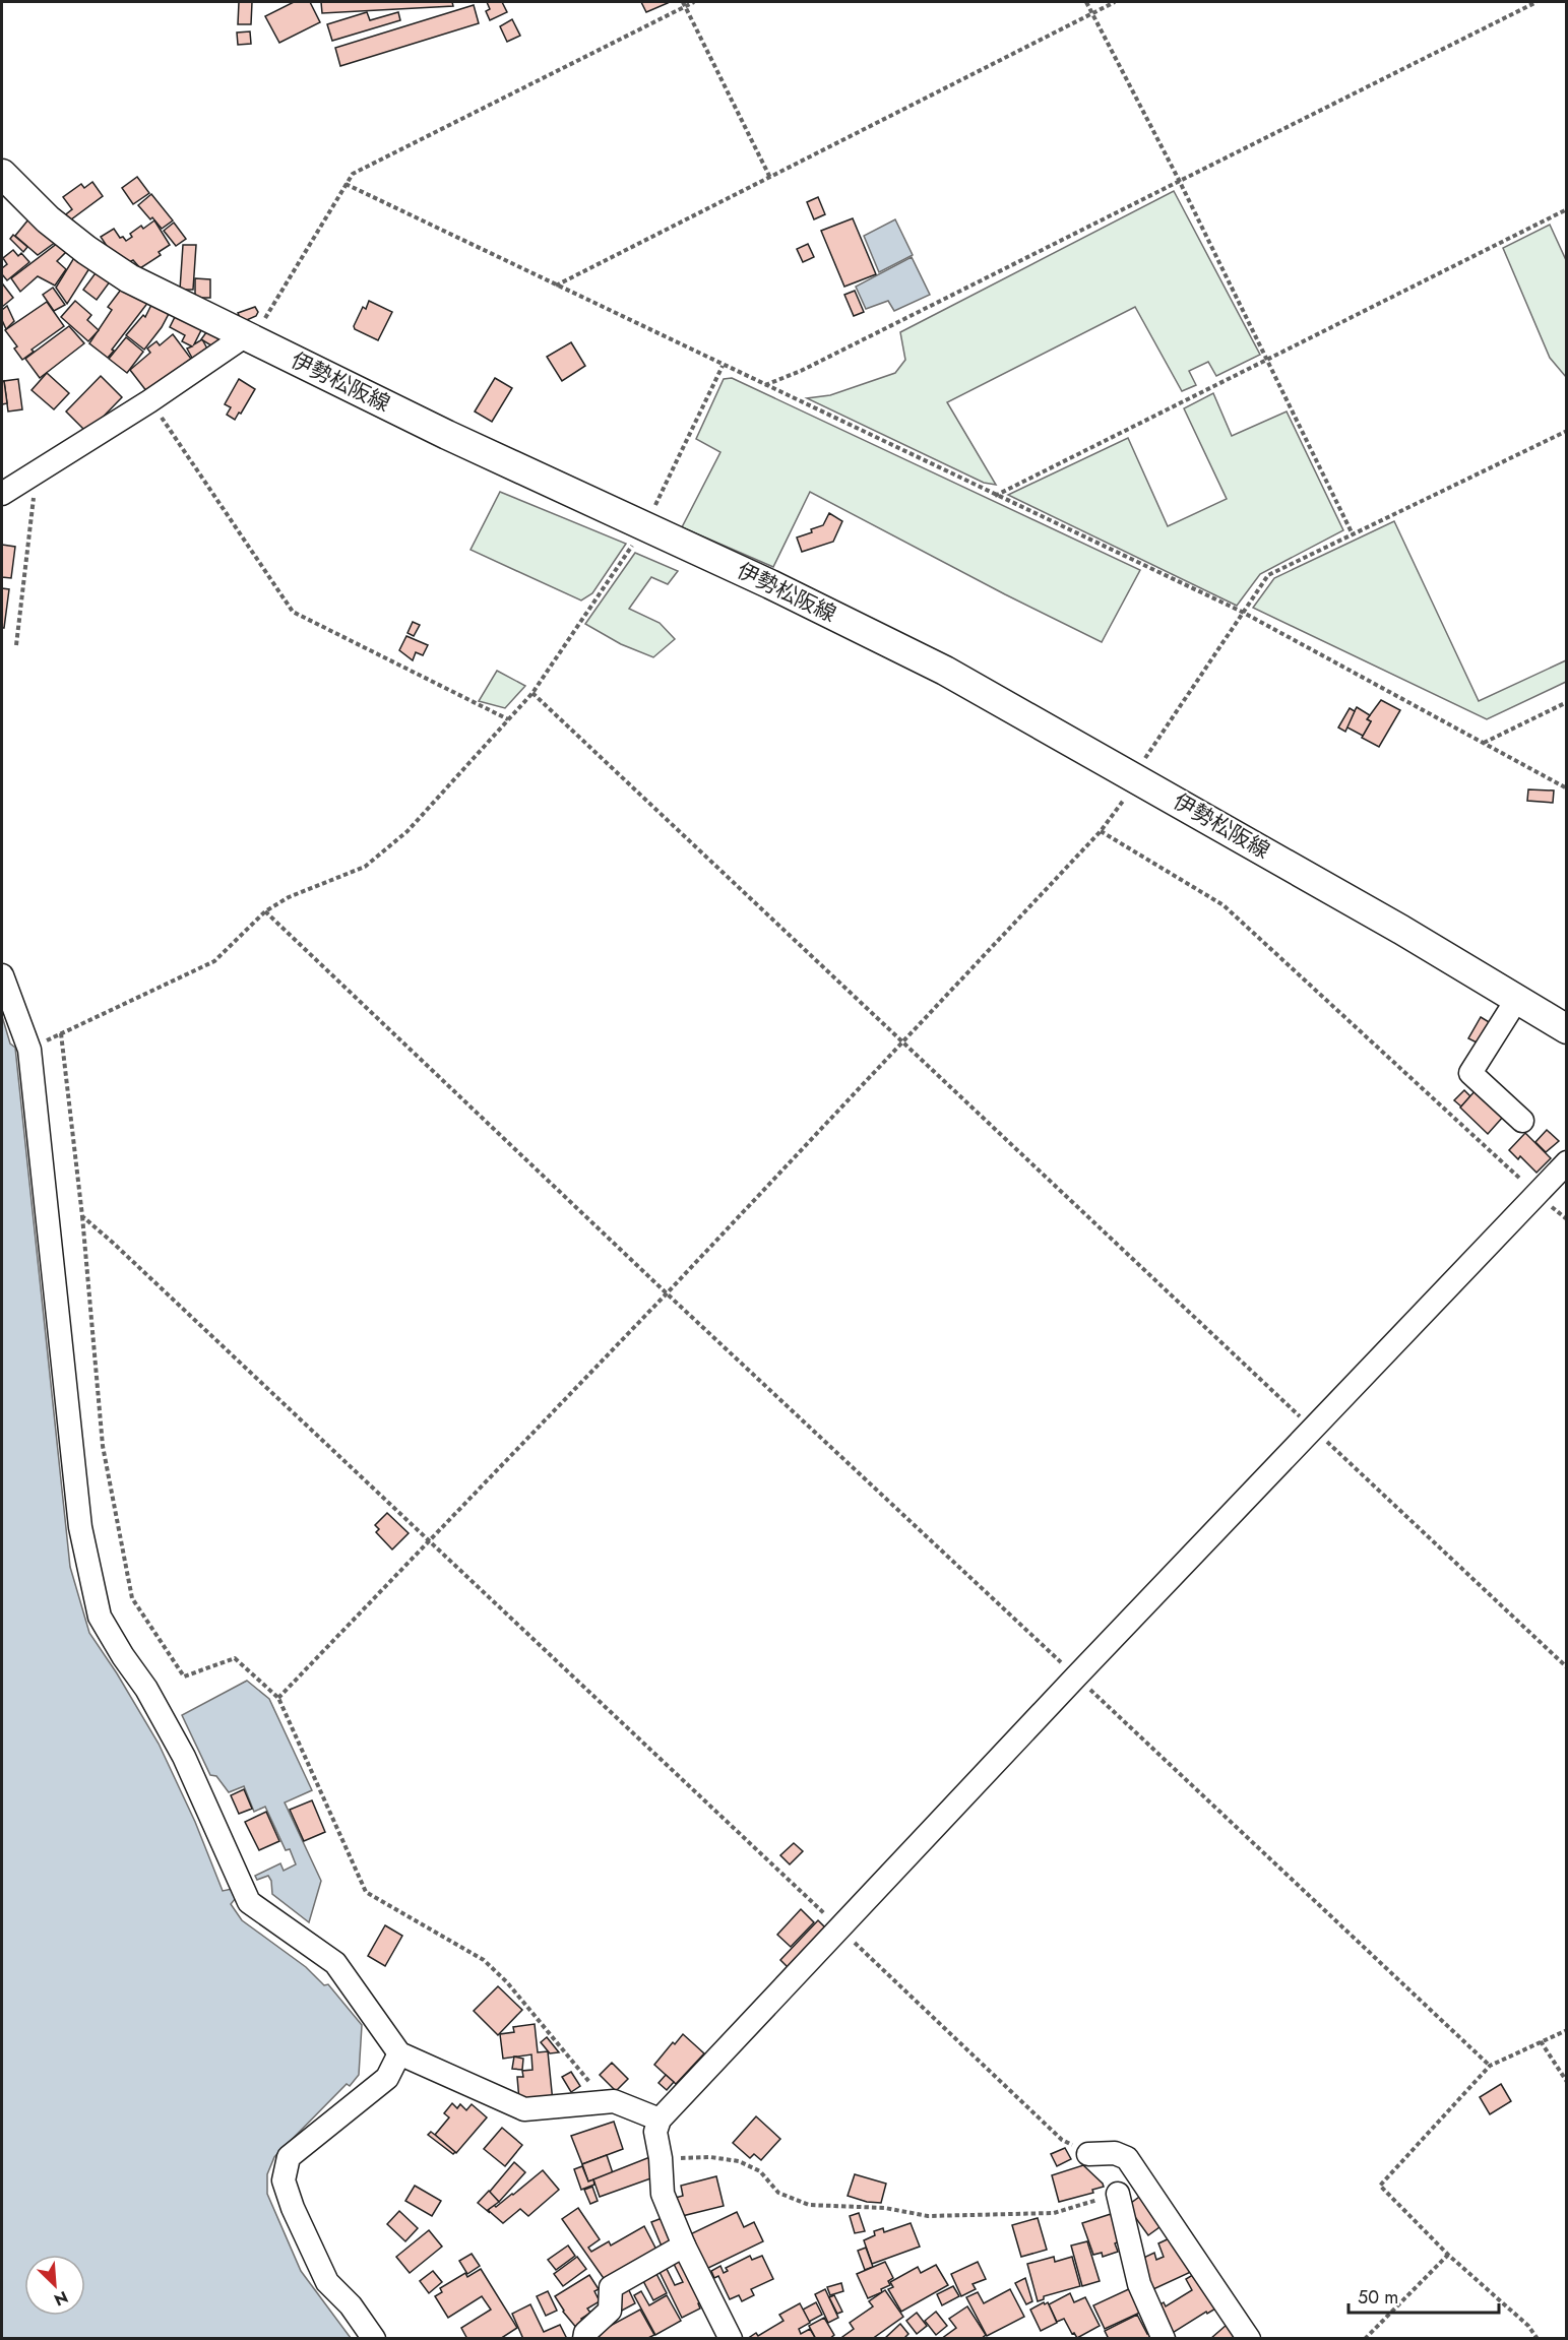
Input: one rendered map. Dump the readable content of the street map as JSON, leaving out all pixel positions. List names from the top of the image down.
{
  "streets": {
    "main road": ["伊勢松阪線"]
  },
  "scale_bar": "50 m",
  "north": "bottom right"
}
